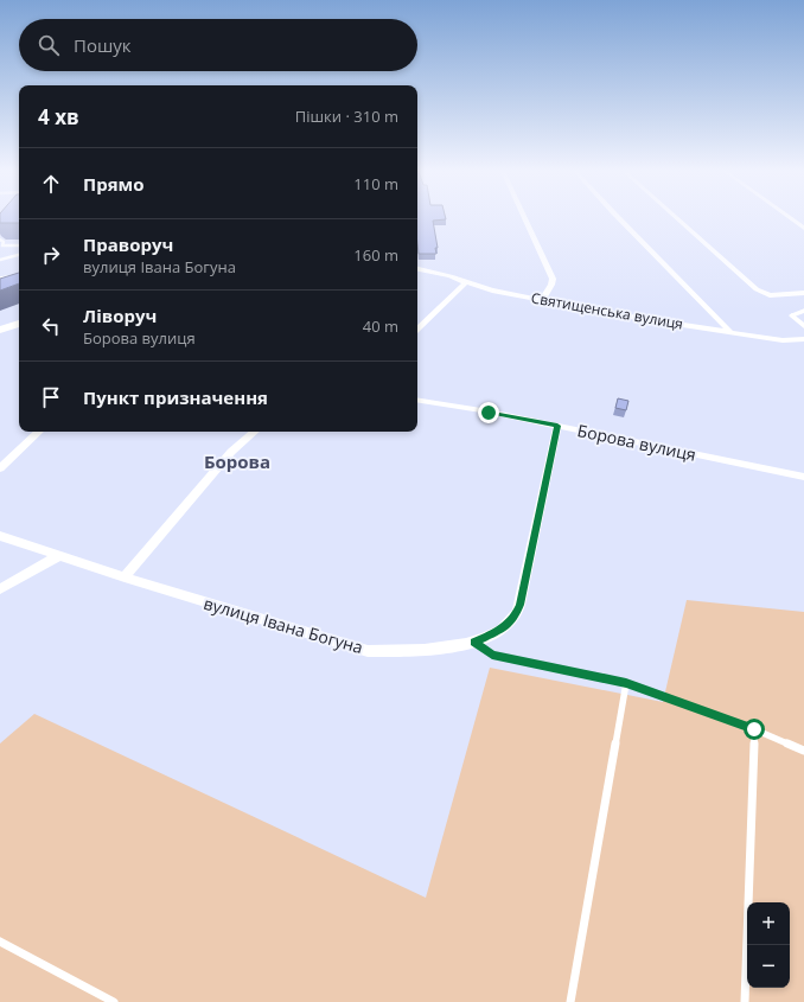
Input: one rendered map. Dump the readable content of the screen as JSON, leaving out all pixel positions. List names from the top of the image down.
{
  "streets": {
    "street": ["Святищенська вулиця", "Борова вулиця", "вулиця Івана Богуна"]
  },
  "crossings": [
    ["Борова вулиця", "вулиця Івана Богуна"]
  ],
  "districts": ["Борова"],
  "page": {
    "search": "Пошук",
    "heading": ["4 хв", "Пішки · 310 m"],
    "list": [
      ["Прямо", "110 m"],
      ["Праворуч", "вулиця Івана Богуна", "160 m"],
      ["Ліворуч", "Борова вулиця", "40 m"],
      "Пункт призначення"
    ],
    "map_buttons": ["+", "−"]
  }
}
